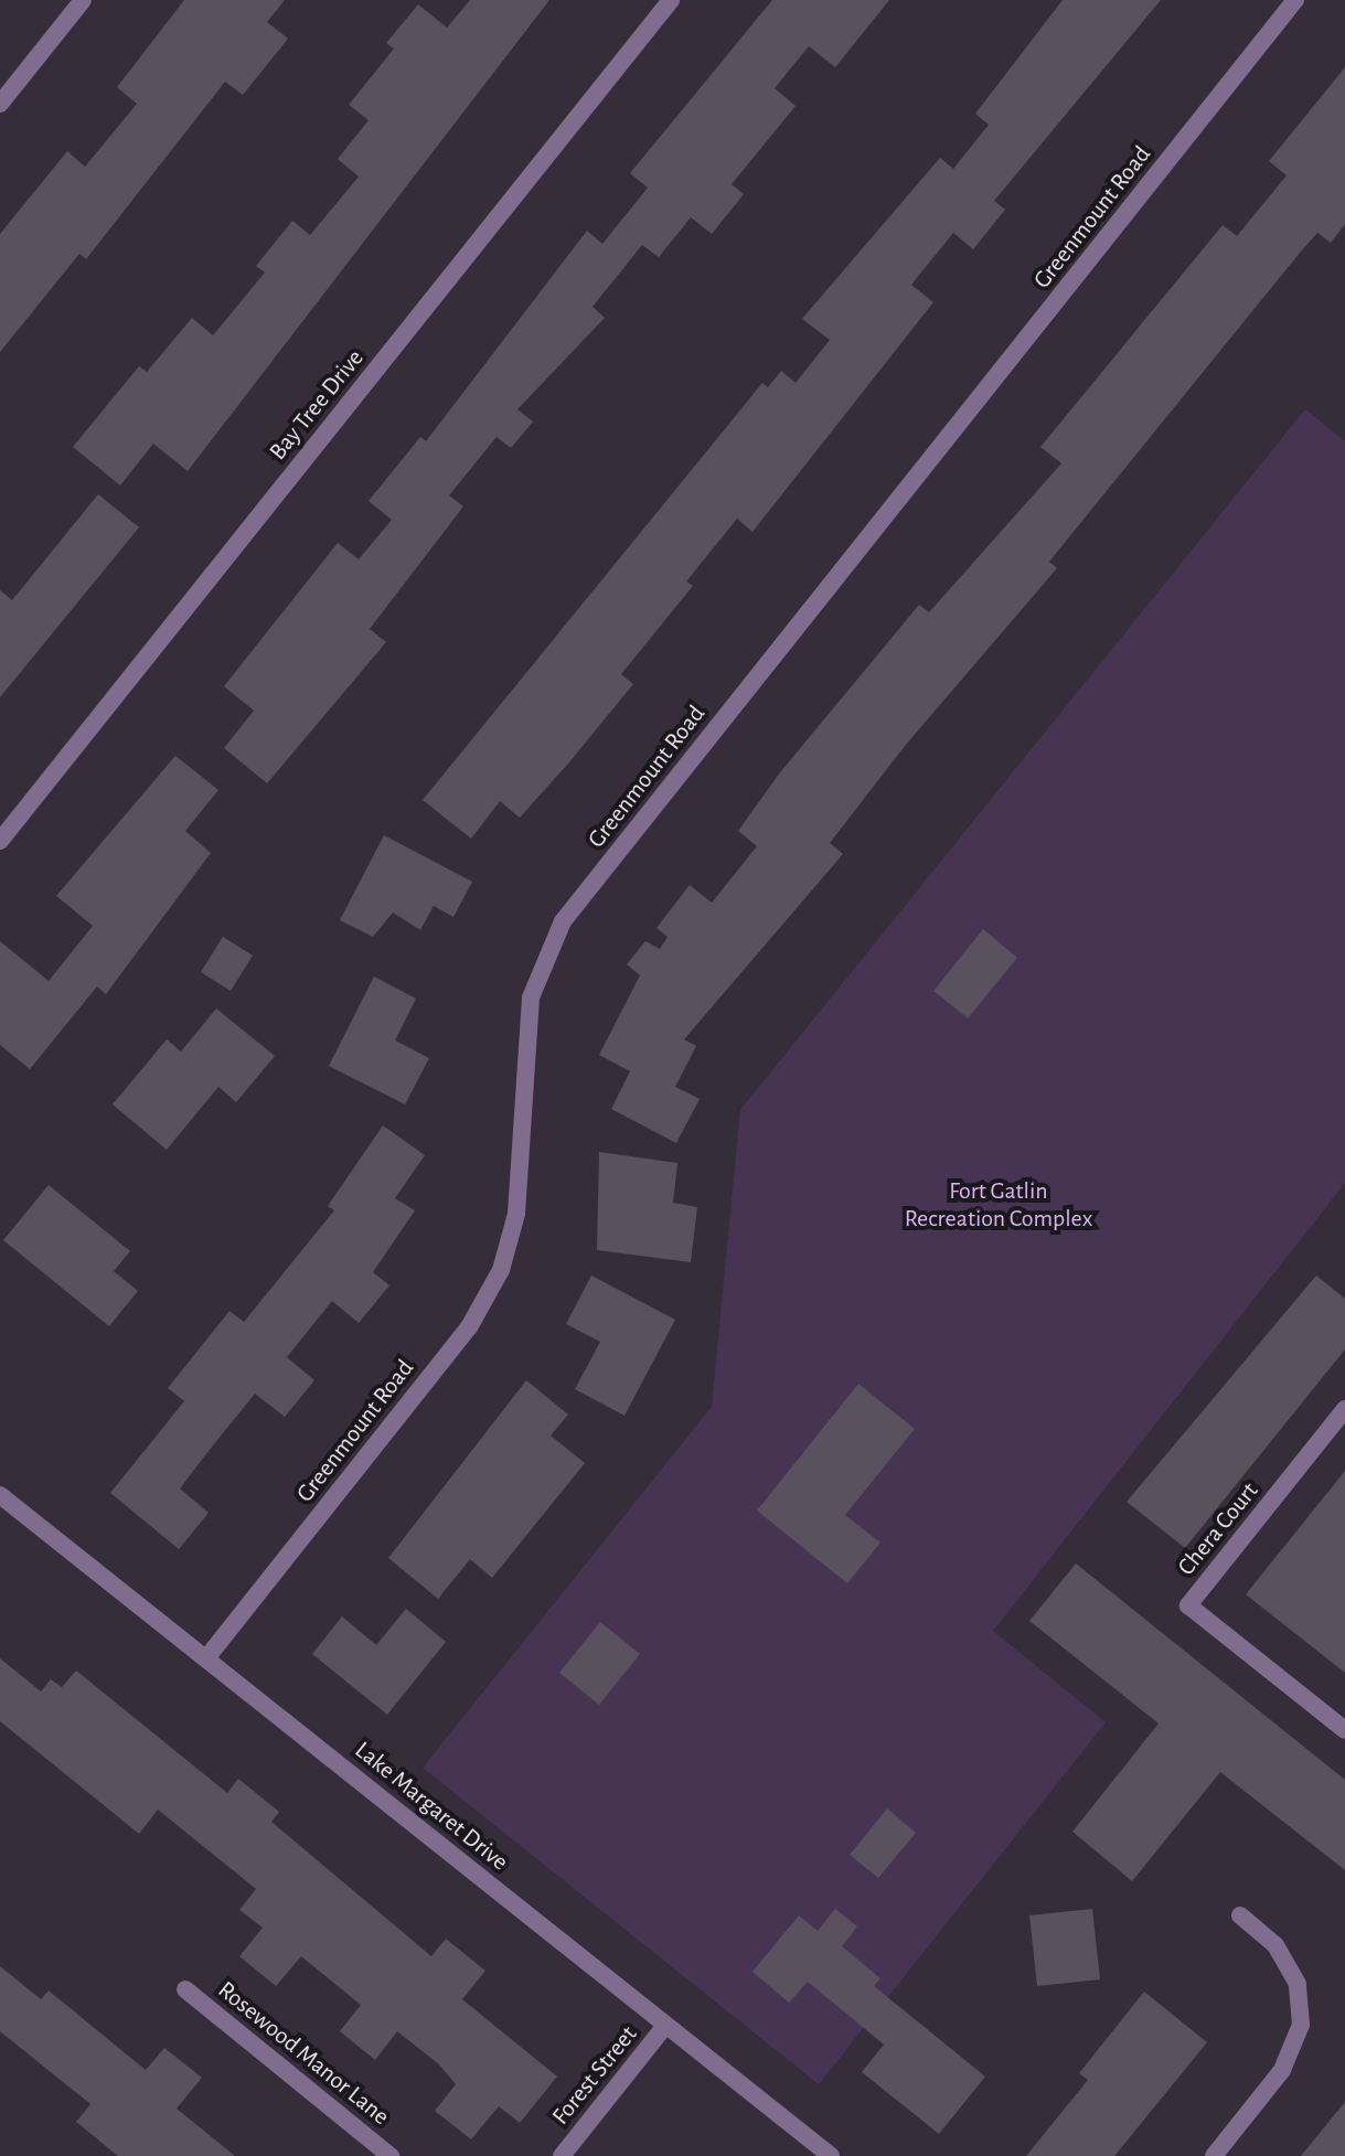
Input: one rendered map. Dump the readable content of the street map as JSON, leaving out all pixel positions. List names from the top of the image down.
{
  "streets": {
    "street": [
      "Greenmount Road",
      "Bay Tree Drive",
      "Chera Court",
      "Lake Margaret Drive",
      "Rosewood Manor Lane",
      "Forest Street"
    ]
  },
  "crossings": [
    ["Greenmount Road", "Lake Margaret Drive"],
    ["Lake Margaret Drive", "Forest Street"]
  ],
  "parks": ["Fort Gatlin Recreation Complex"]
}
